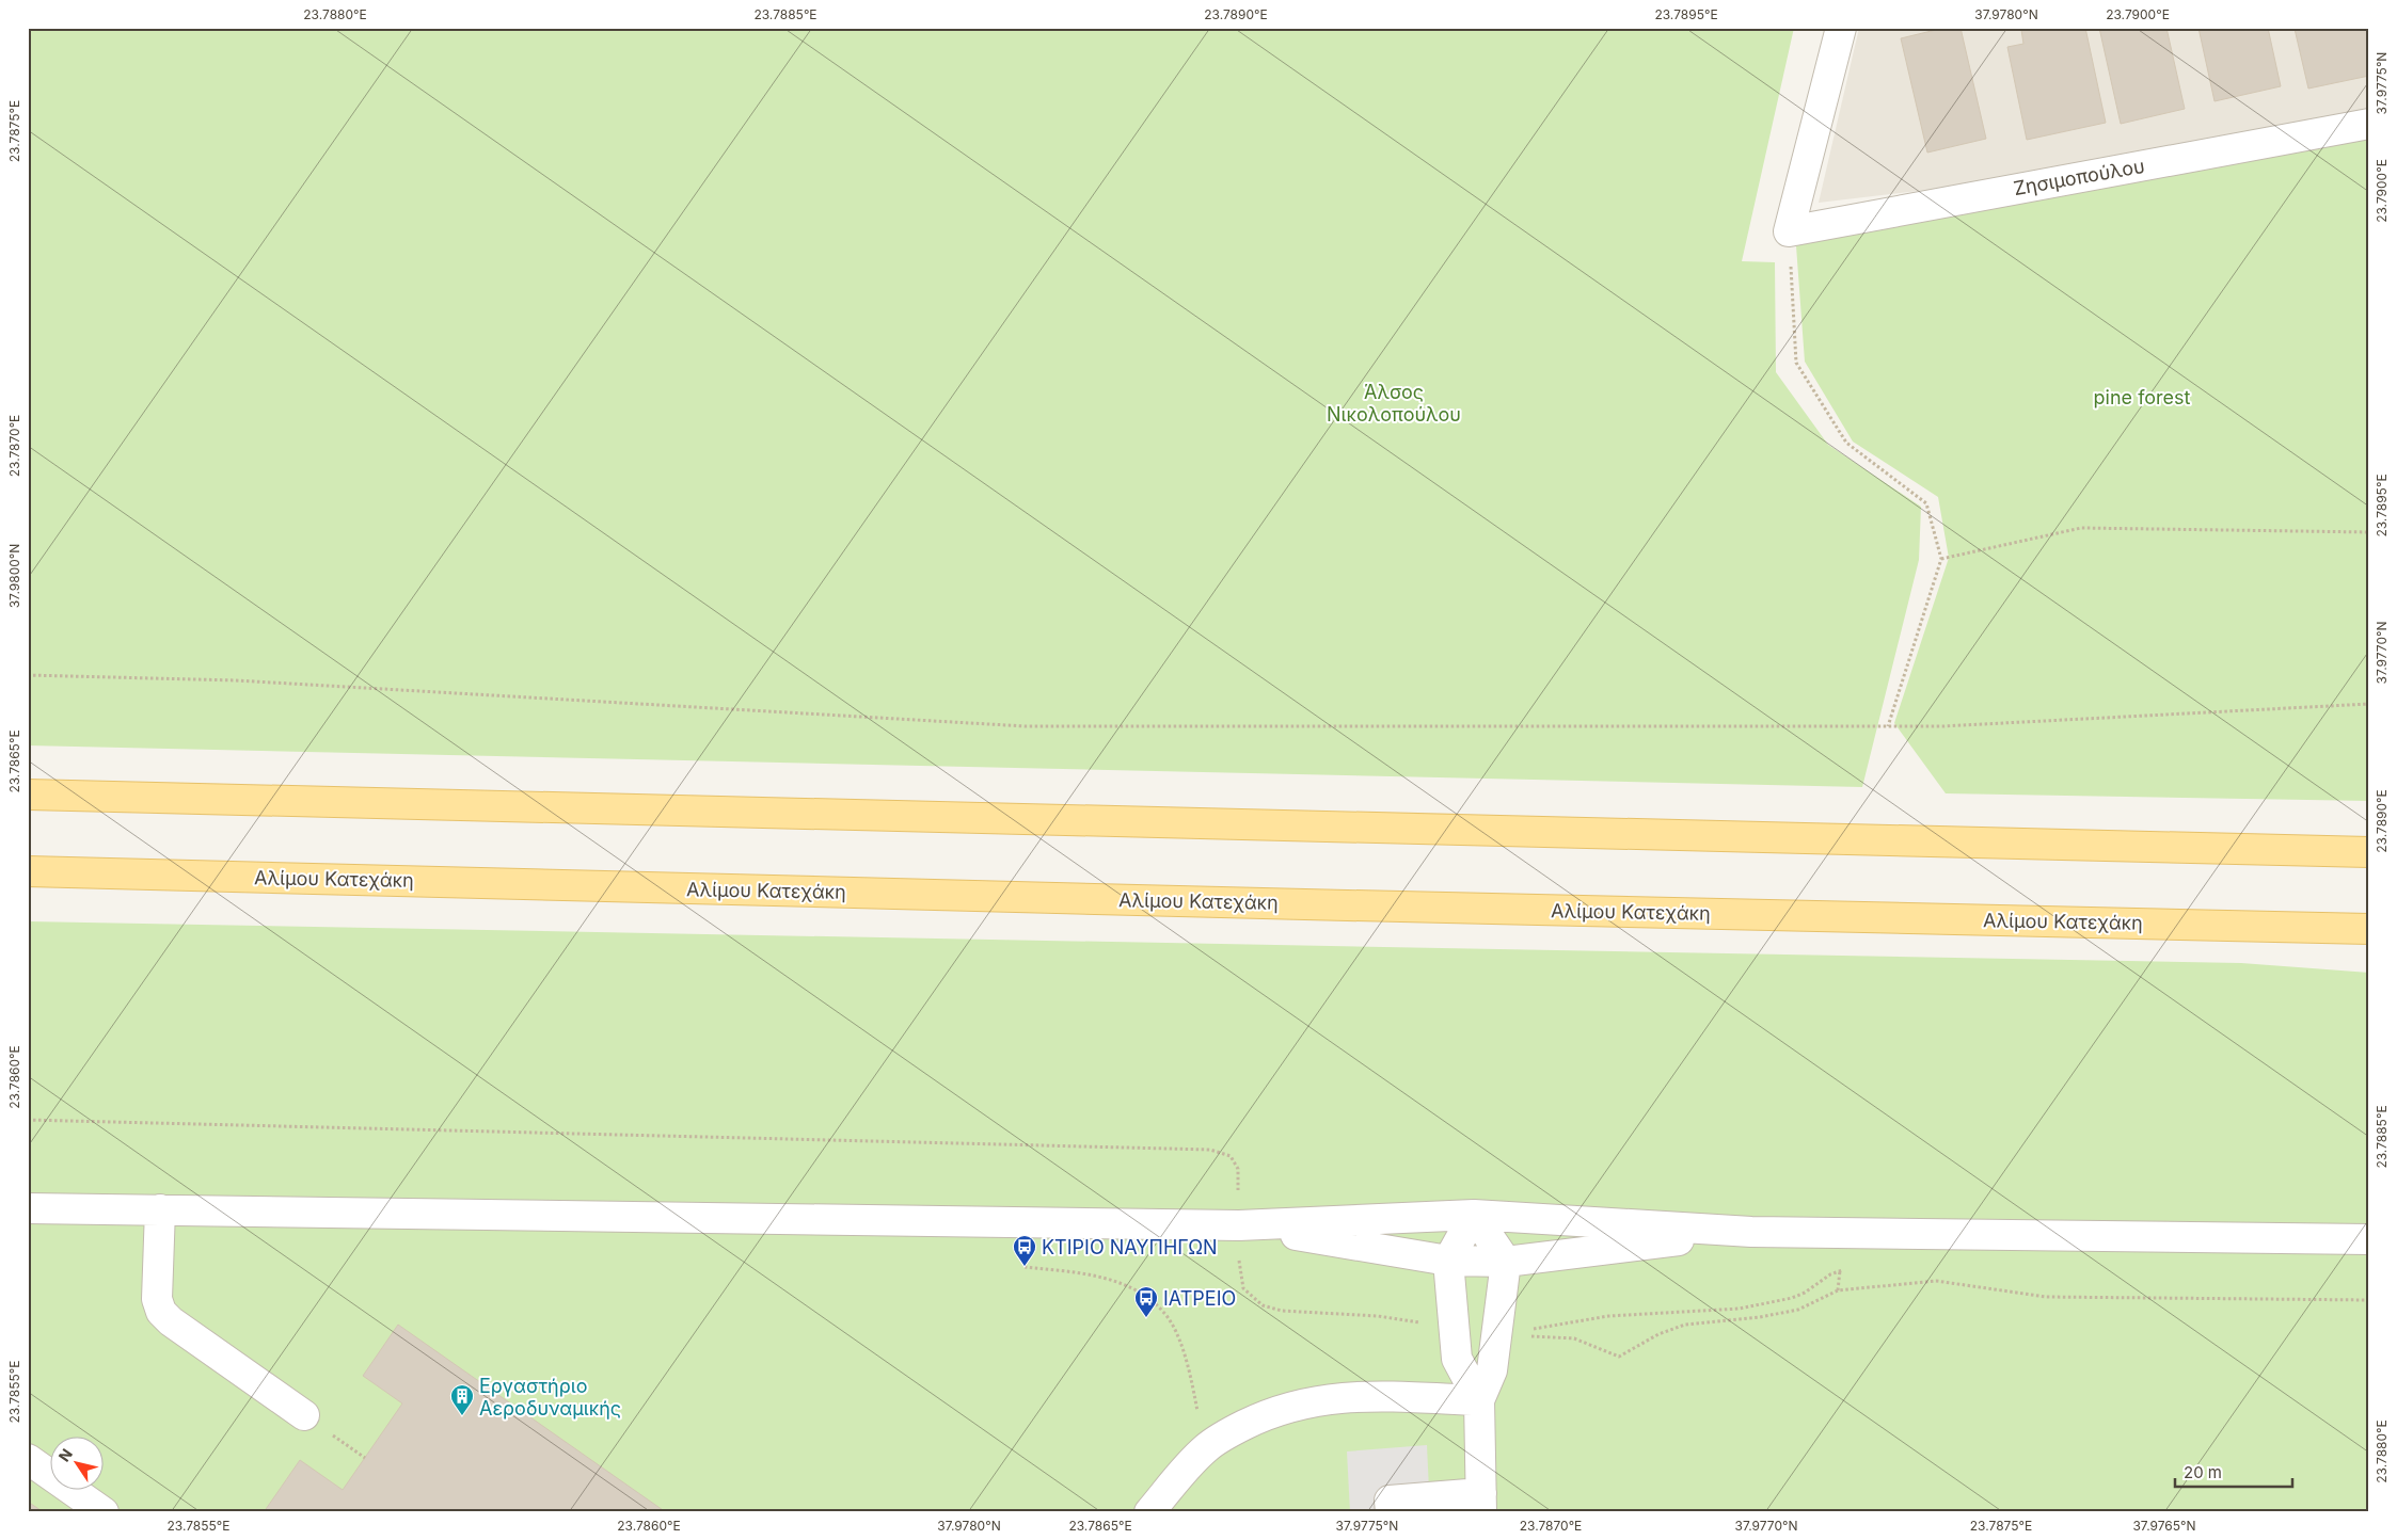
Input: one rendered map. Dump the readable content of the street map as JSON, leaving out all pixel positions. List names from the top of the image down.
{
  "streets": {
    "main road": ["Αλίμου Κατεχάκη"],
    "street": ["Ζησιμοπούλου"]
  },
  "parks": ["Άλσος Νικολοπούλου", "pine forest"],
  "places": {
    "bus stop": ["ΚΤΙΡΙΟ ΝΑΥΠΗΓΩΝ", "ΙΑΤΡΕΙΟ"],
    "building": ["Εργαστήριο Αεροδυναμικής"]
  },
  "scale_bar": "20 m",
  "north": "top left",
  "coordinates": [
    "23.7880°E",
    "23.7885°E",
    "23.7890°E",
    "23.7895°E",
    "37.9780°N",
    "23.7900°E",
    "37.9775°N",
    "23.7875°E",
    "23.7870°E",
    "37.9800°N",
    "37.9770°N",
    "23.7865°E",
    "23.7860°E",
    "23.7855°E",
    "37.9765°N"
  ]
}
